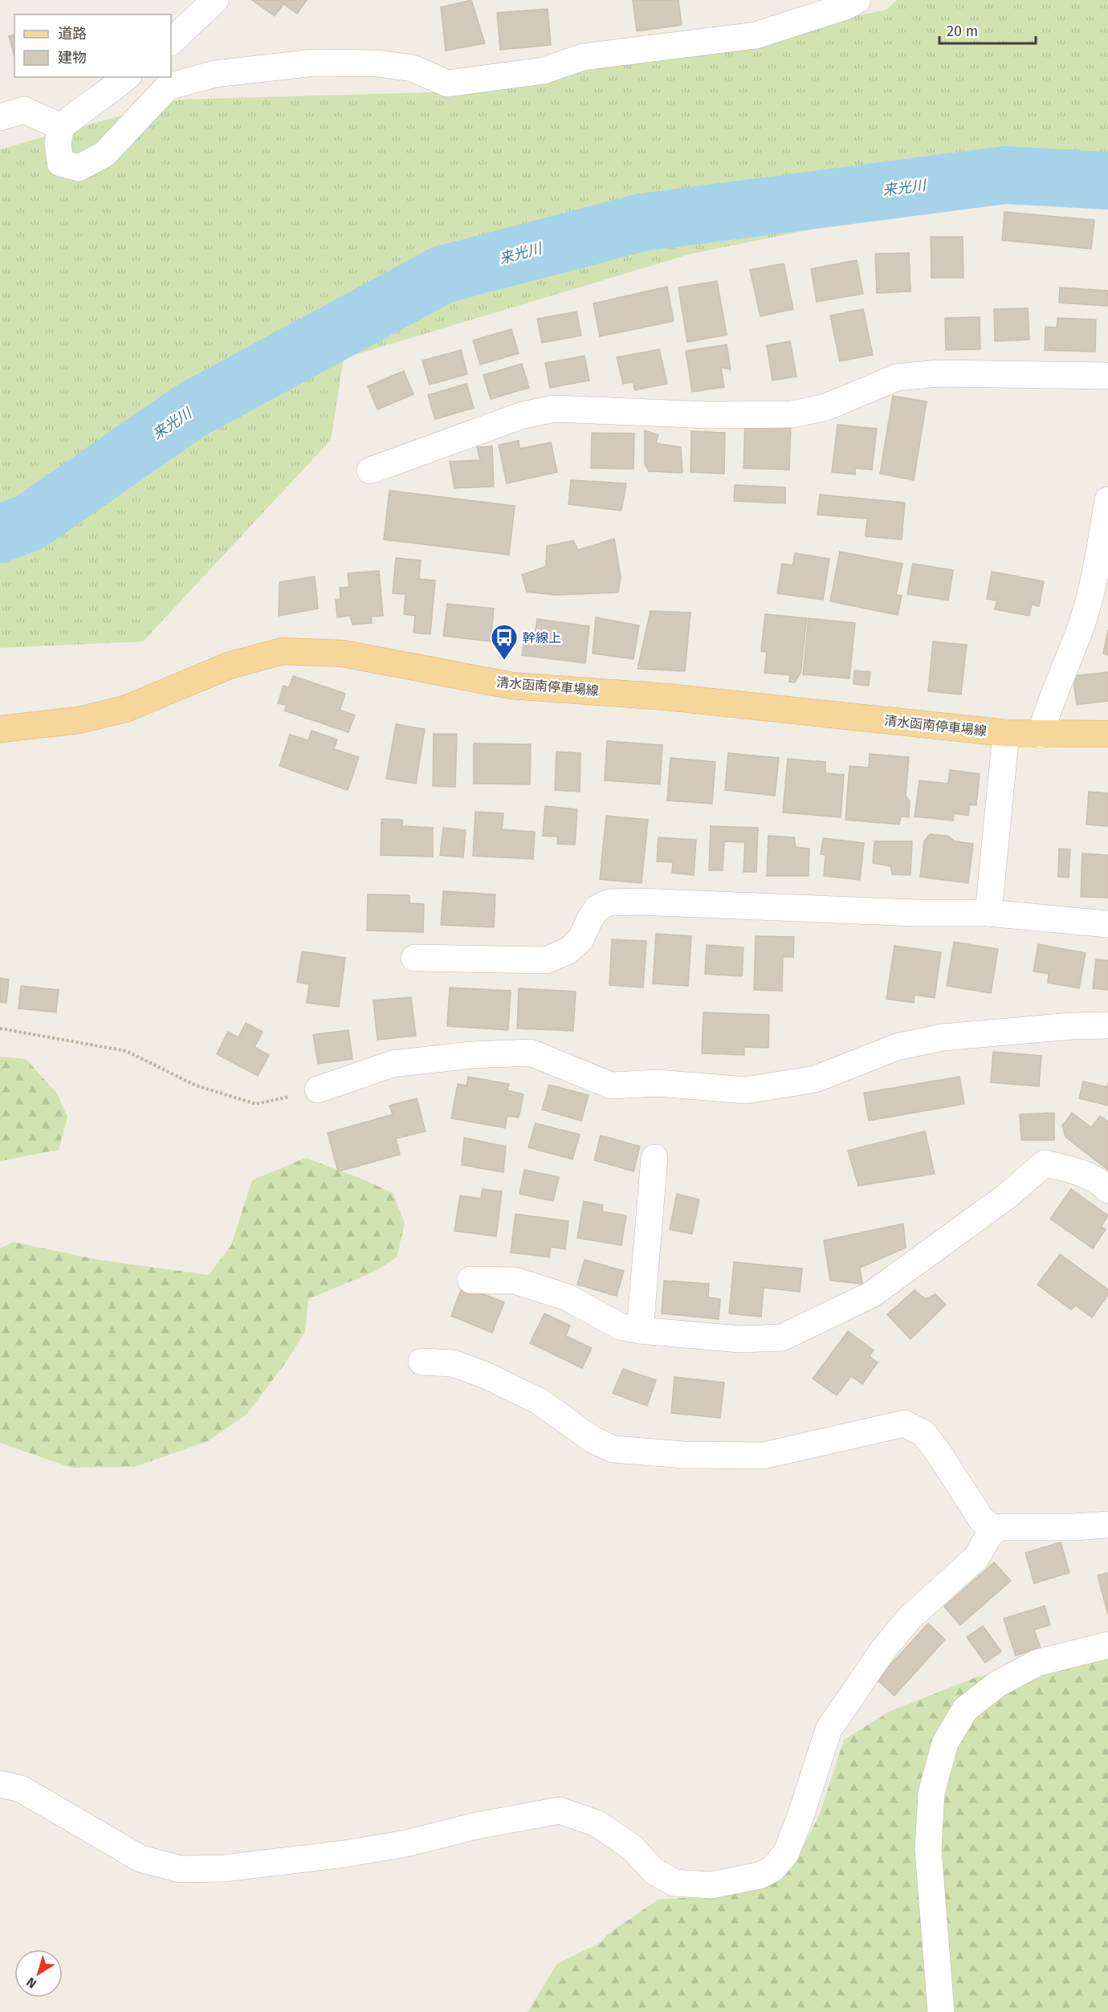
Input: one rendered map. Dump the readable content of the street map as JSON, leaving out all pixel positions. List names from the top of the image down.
{
  "streets": {
    "main road": ["清水函南停車場線"]
  },
  "water": ["来光川"],
  "places": {
    "bus stop": ["幹線上"]
  },
  "legend": ["道路", "建物"],
  "scale_bar": "20 m",
  "north": "bottom left"
}
